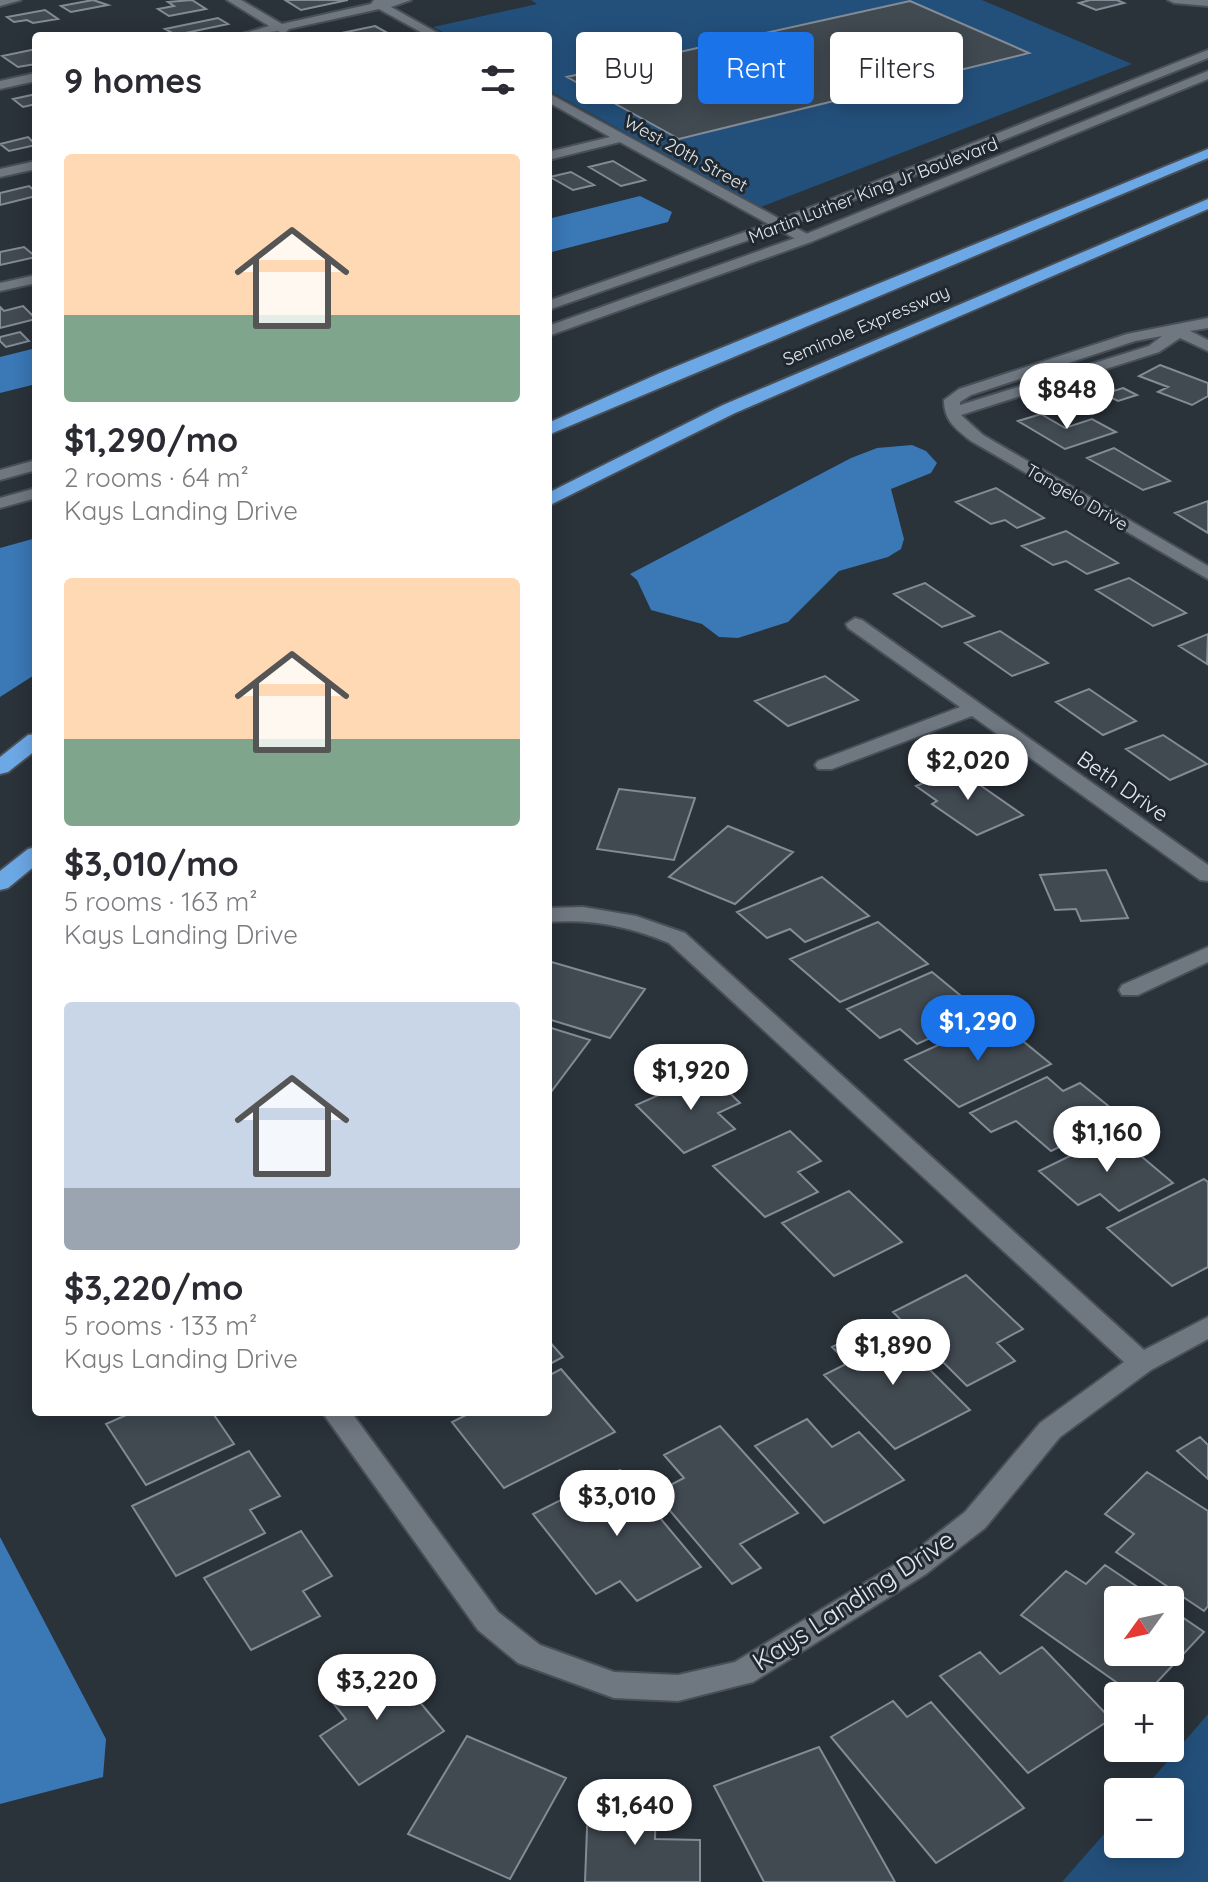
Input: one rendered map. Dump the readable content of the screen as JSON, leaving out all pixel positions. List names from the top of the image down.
{
  "streets": {
    "highway": ["Seminole Expressway"],
    "street": [
      "West 20th Street",
      "Martin Luther King Jr Boulevard",
      "Tangelo Drive",
      "Beth Drive",
      "Kays Landing Drive"
    ]
  },
  "crossings": [
    ["West 20th Street", "Martin Luther King Jr Boulevard"]
  ],
  "north": "bottom left",
  "page": {
    "chip": ["Buy", "Rent", "Filters"],
    "heading": "9 homes",
    "list": [
      {
        "name": "$1,290/mo",
        "note": "2 rooms · 64 m² · Kays Landing Drive"
      },
      {
        "name": "$3,010/mo",
        "note": "5 rooms · 163 m² · Kays Landing Drive"
      },
      {
        "name": "$3,220/mo",
        "note": "5 rooms · 133 m² · Kays Landing Drive"
      }
    ],
    "price": [
      "$848",
      "$2,020",
      "$1,290",
      "$1,920",
      "$1,160",
      "$1,890",
      "$3,010",
      "$3,220",
      "$1,640"
    ],
    "map_buttons": ["+", "−"]
  }
}
